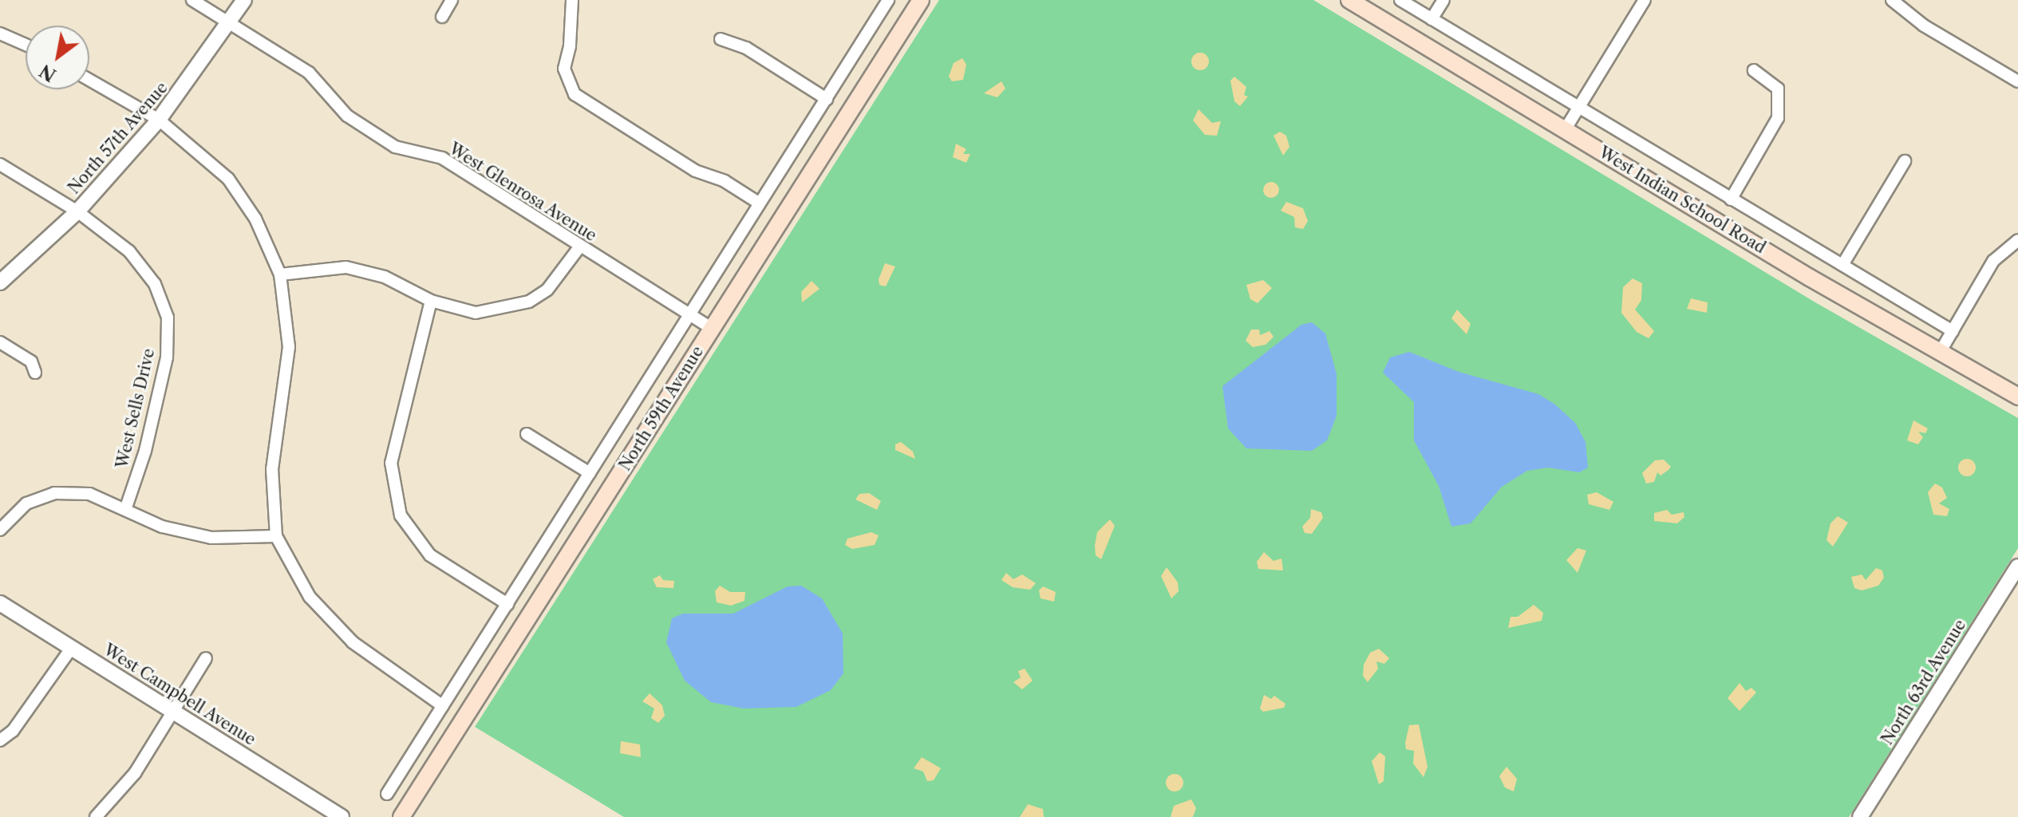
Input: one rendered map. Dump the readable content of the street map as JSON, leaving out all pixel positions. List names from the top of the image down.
{
  "streets": {
    "main road": ["West Indian School Road", "North 59th Avenue"],
    "street": [
      "North 57th Avenue",
      "West Glenrosa Avenue",
      "West Sells Drive",
      "North 63rd Avenue",
      "West Campbell Avenue"
    ]
  },
  "crossings": [
    ["North 57th Avenue", "West Glenrosa Avenue"],
    ["North 57th Avenue", "West Sells Drive"],
    ["West Glenrosa Avenue", "North 59th Avenue"]
  ],
  "north": "bottom left"
}
